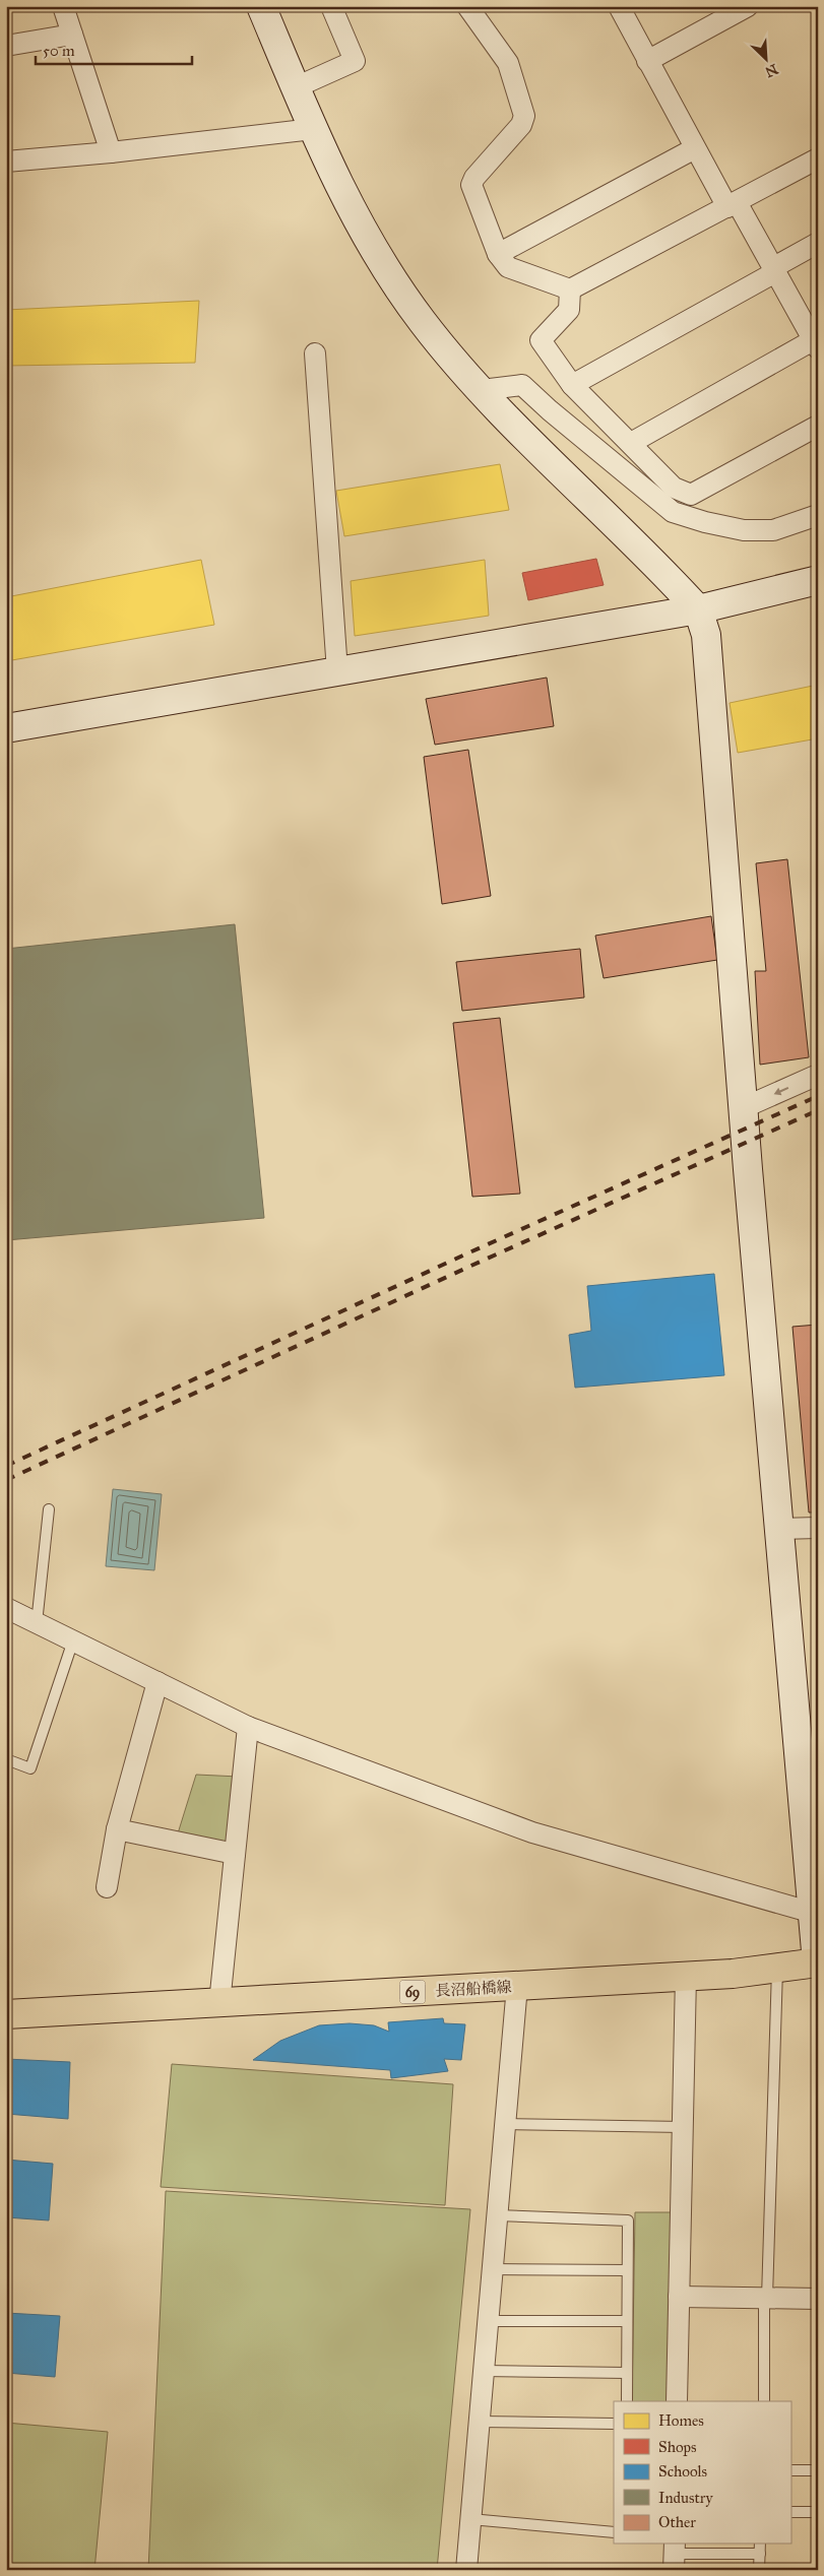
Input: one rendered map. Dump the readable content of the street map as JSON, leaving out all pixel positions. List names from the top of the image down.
{
  "streets": {
    "main road": ["長沼船橋線", "69"]
  },
  "legend": [
    "Homes",
    "Shops",
    "Schools",
    "Industry",
    "Other"
  ],
  "scale_bar": "50 m",
  "north": "bottom right"
}
